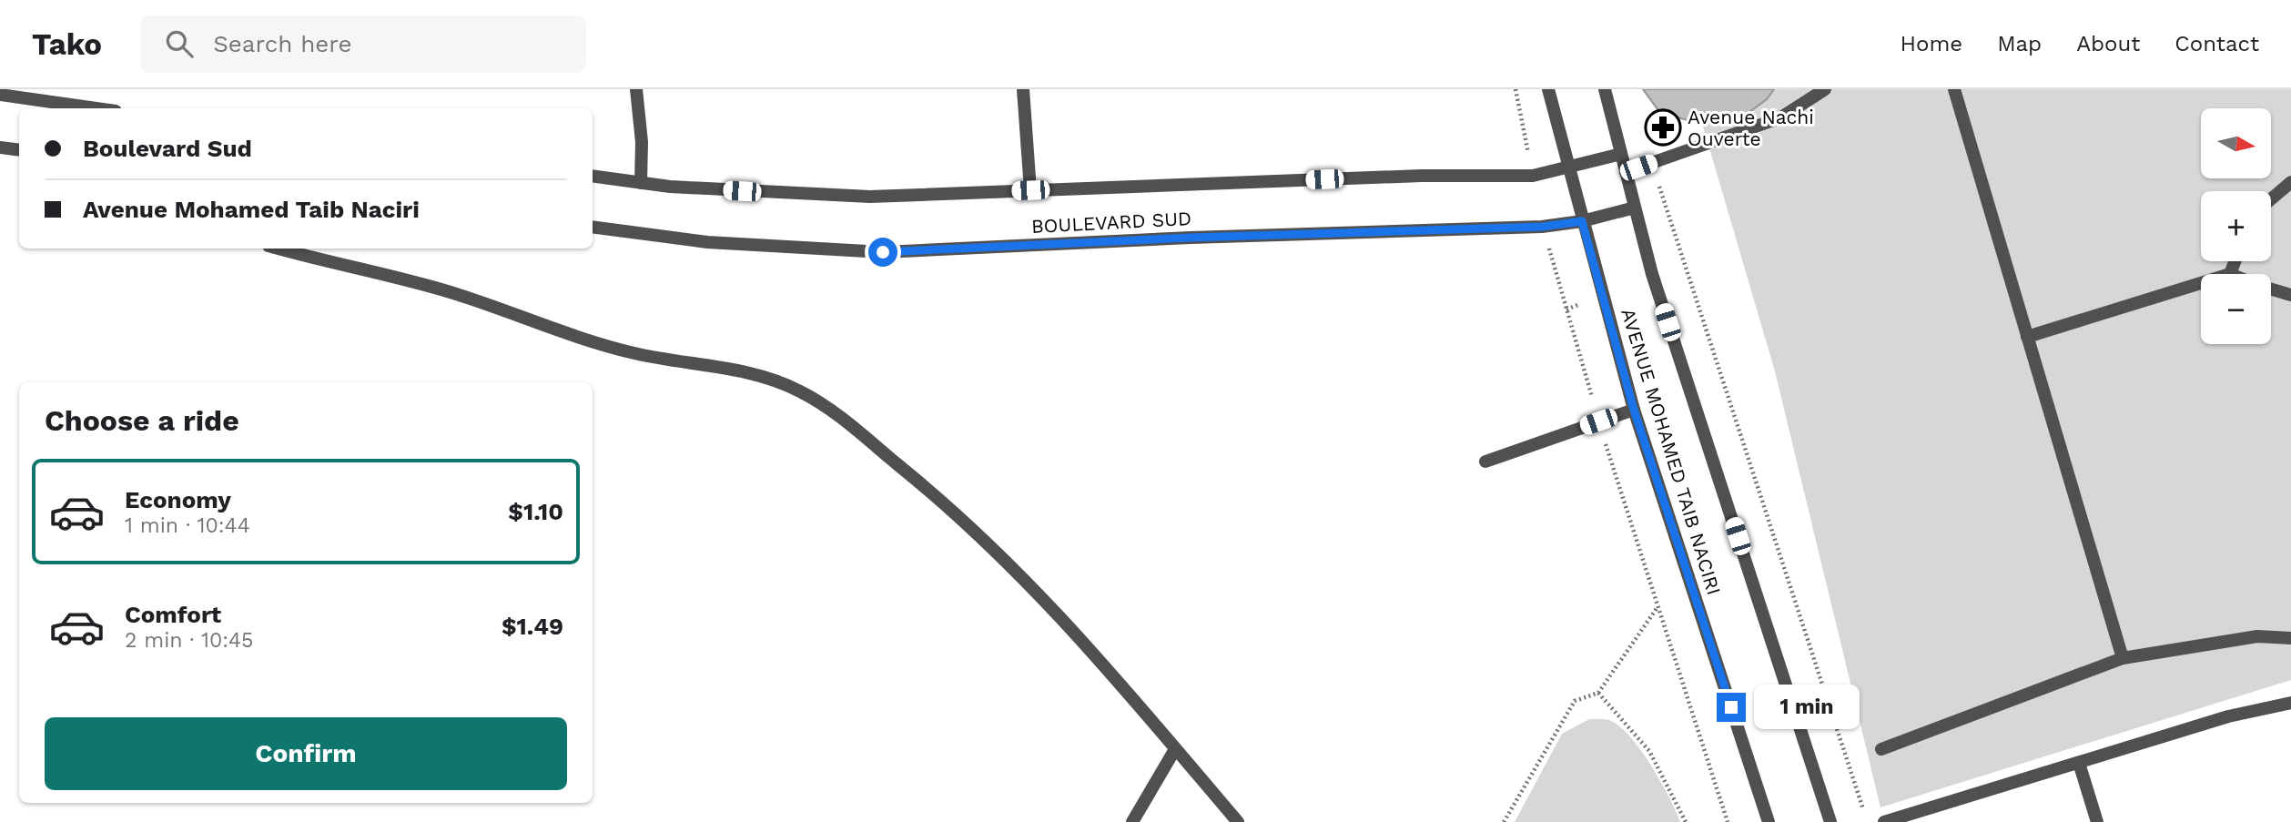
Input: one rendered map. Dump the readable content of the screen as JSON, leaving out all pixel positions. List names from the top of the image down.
{
  "streets": {
    "street": ["BOULEVARD SUD", "AVENUE MOHAMED TAIB NACIRI"]
  },
  "crossings": [
    ["BOULEVARD SUD", "AVENUE MOHAMED TAIB NACIRI"]
  ],
  "places": {
    "pharmacy": ["Avenue Nachi Ouverte"]
  },
  "north": "right",
  "page": {
    "header": "Tako",
    "search": "Search here",
    "nav": [
      "Home",
      "Map",
      "About",
      "Contact"
    ],
    "map_buttons": ["+", "−"],
    "banner": ["Boulevard Sud", "Avenue Mohamed Taib Naciri"],
    "heading": "Choose a ride",
    "list": [
      {
        "name": "Economy",
        "note": "1 min · 10:44",
        "value": "$1.10"
      },
      {
        "name": "Comfort",
        "note": "2 min · 10:45",
        "value": "$1.49"
      }
    ],
    "bubble": "1 min",
    "buttons": "Confirm"
  }
}
